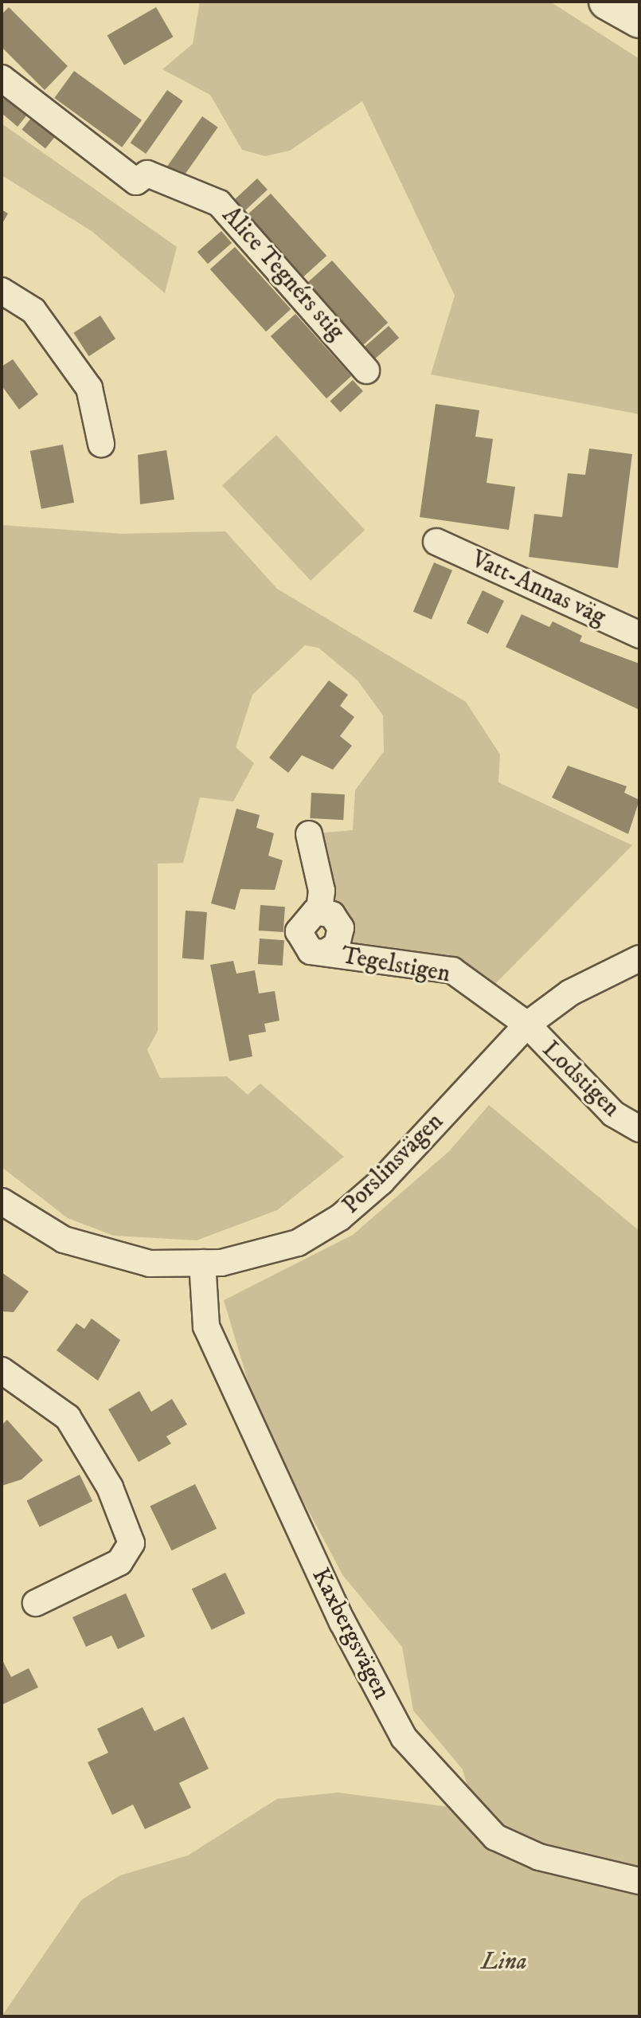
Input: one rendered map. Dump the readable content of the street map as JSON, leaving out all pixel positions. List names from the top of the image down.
{
  "streets": {
    "street": [
      "Alice Tegnérs stig",
      "Vatt-Annas väg",
      "Tegelstigen",
      "Lodstigen",
      "Porslinsvägen",
      "Kaxbergsvägen"
    ]
  },
  "crossings": [
    ["Tegelstigen", "Lodstigen"],
    ["Tegelstigen", "Porslinsvägen"],
    ["Lodstigen", "Porslinsvägen"],
    ["Porslinsvägen", "Kaxbergsvägen"]
  ],
  "parks": ["Lina"]
}
